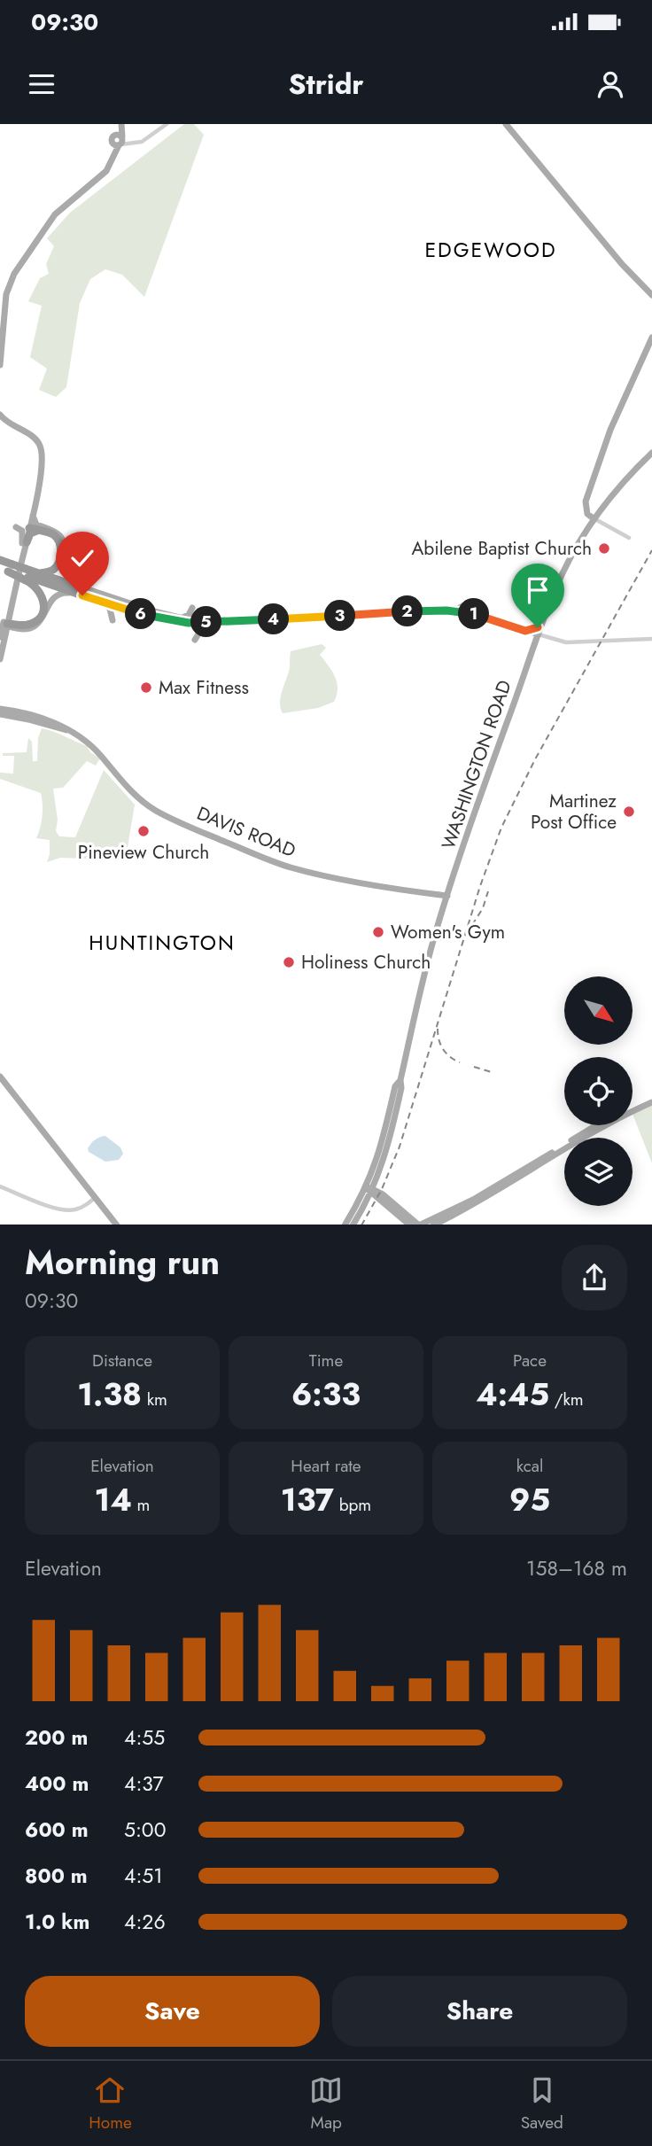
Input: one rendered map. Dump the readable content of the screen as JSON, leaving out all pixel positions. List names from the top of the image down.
{
  "streets": {
    "main road": ["WASHINGTON ROAD", "DAVIS ROAD"]
  },
  "crossings": [
    ["WASHINGTON ROAD", "DAVIS ROAD"]
  ],
  "districts": ["EDGEWOOD", "HUNTINGTON"],
  "places": [
    "Abilene Baptist Church",
    "Max Fitness",
    "Martinez Post Office",
    "Pineview Church",
    "Women's Gym",
    "Holiness Church"
  ],
  "north": "bottom right",
  "page": {
    "status": "09:30",
    "header": "Stridr",
    "pins": [
      "2",
      "1",
      "6",
      "3",
      "4",
      "5"
    ],
    "heading": ["Morning run", "09:30"],
    "stats": [
      ["Distance", "1.38 km"],
      ["Time", "6:33"],
      ["Pace", "4:45 /km"],
      ["Elevation", "14 m"],
      ["Heart rate", "137 bpm"],
      ["kcal", "95"]
    ],
    "chart": ["Elevation", "158–168 m"],
    "list": [
      {
        "name": "200 m",
        "note": "4:55"
      },
      {
        "name": "400 m",
        "note": "4:37"
      },
      {
        "name": "600 m",
        "note": "5:00"
      },
      {
        "name": "800 m",
        "note": "4:51"
      },
      {
        "name": "1.0 km",
        "note": "4:26"
      }
    ],
    "buttons": ["Save", "Share"],
    "tabs": ["Home", "Map", "Saved"]
  }
}
